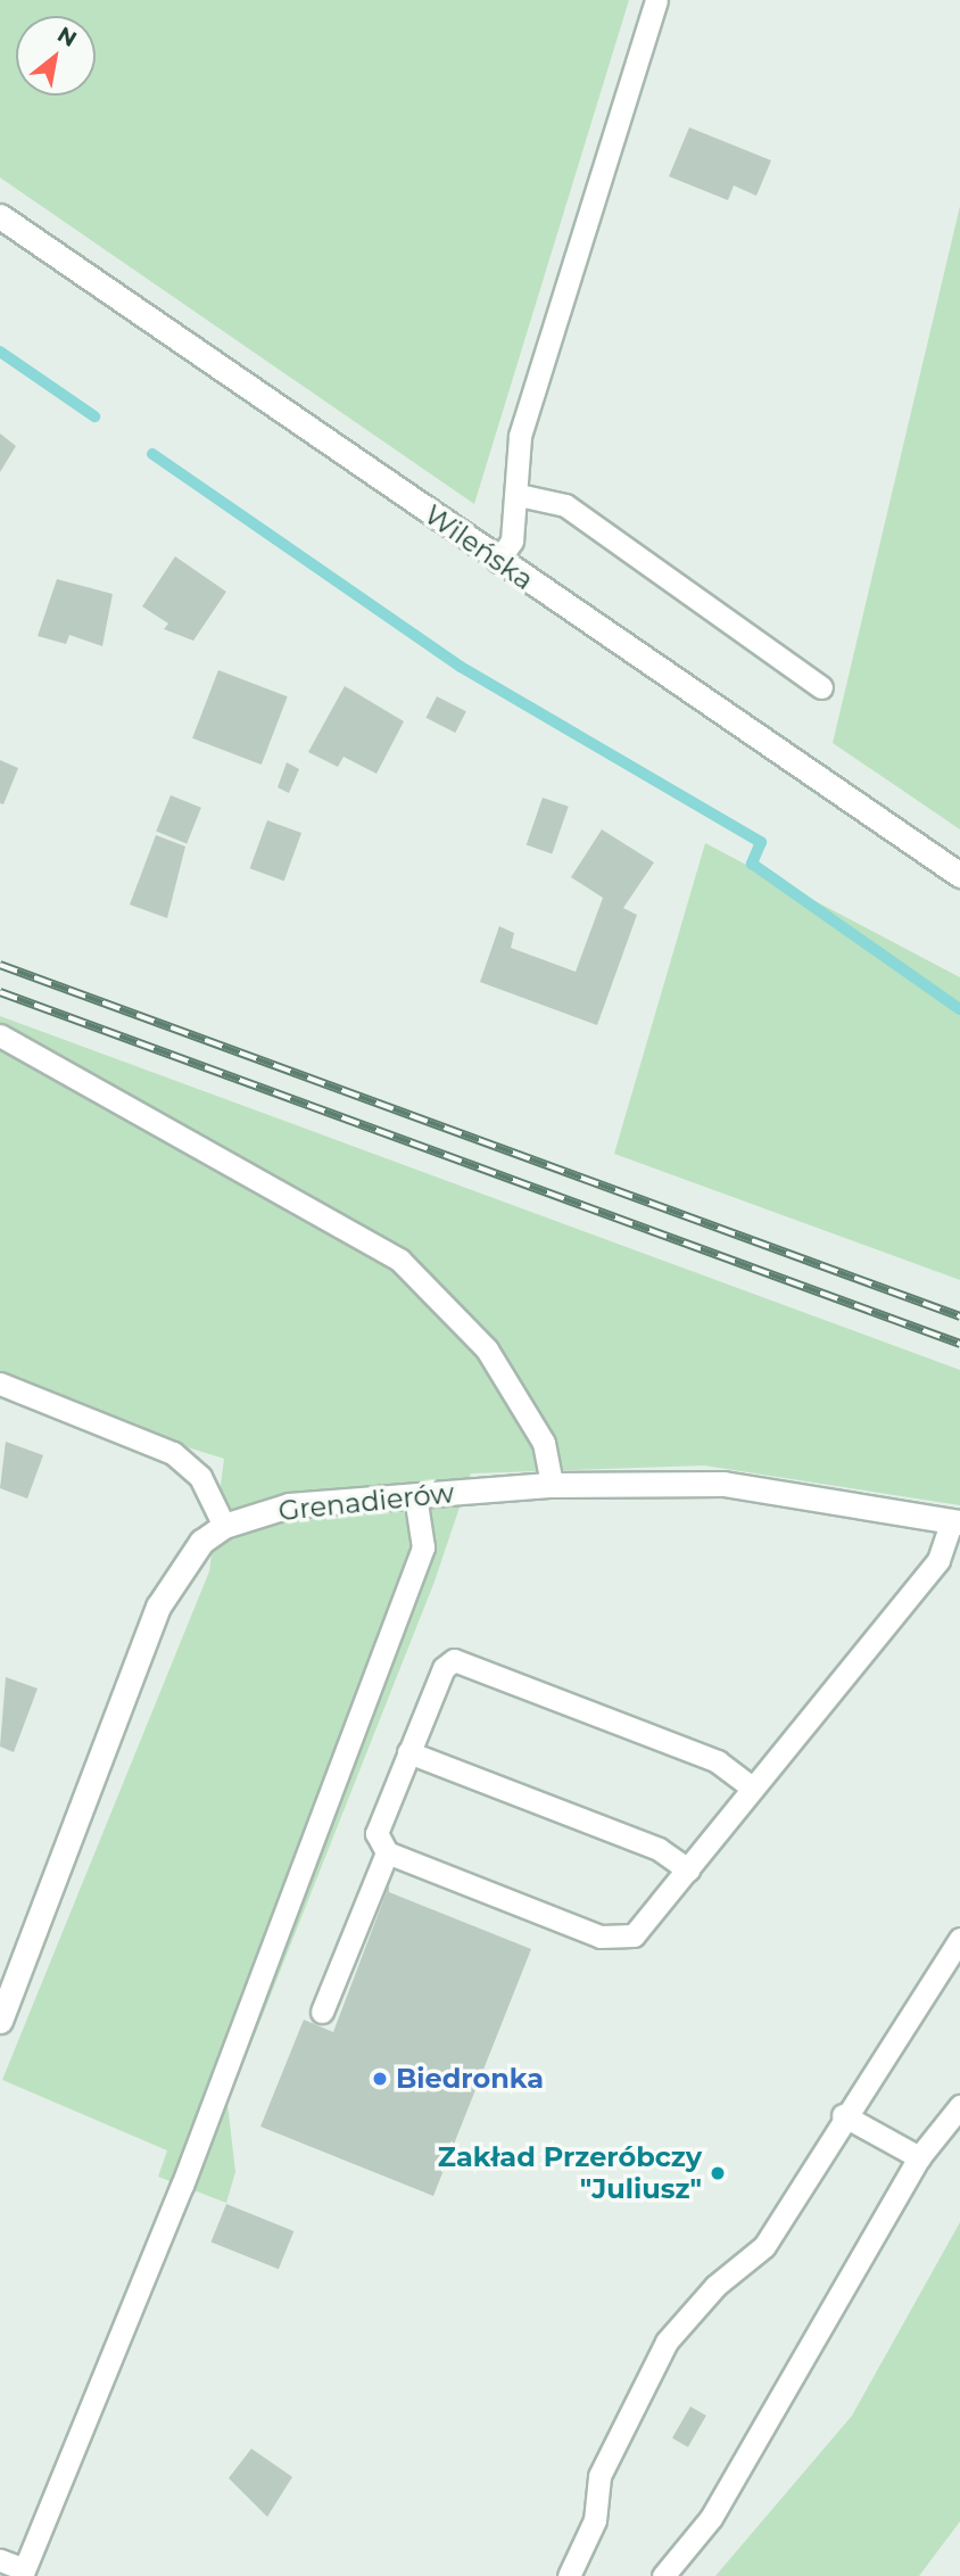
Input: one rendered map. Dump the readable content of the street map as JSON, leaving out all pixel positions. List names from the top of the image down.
{
  "streets": {
    "street": ["Wileńska", "Grenadierów"]
  },
  "places": ["Biedronka", "Zakład Przeróbczy \"Juliusz\""],
  "north": "top right"
}
